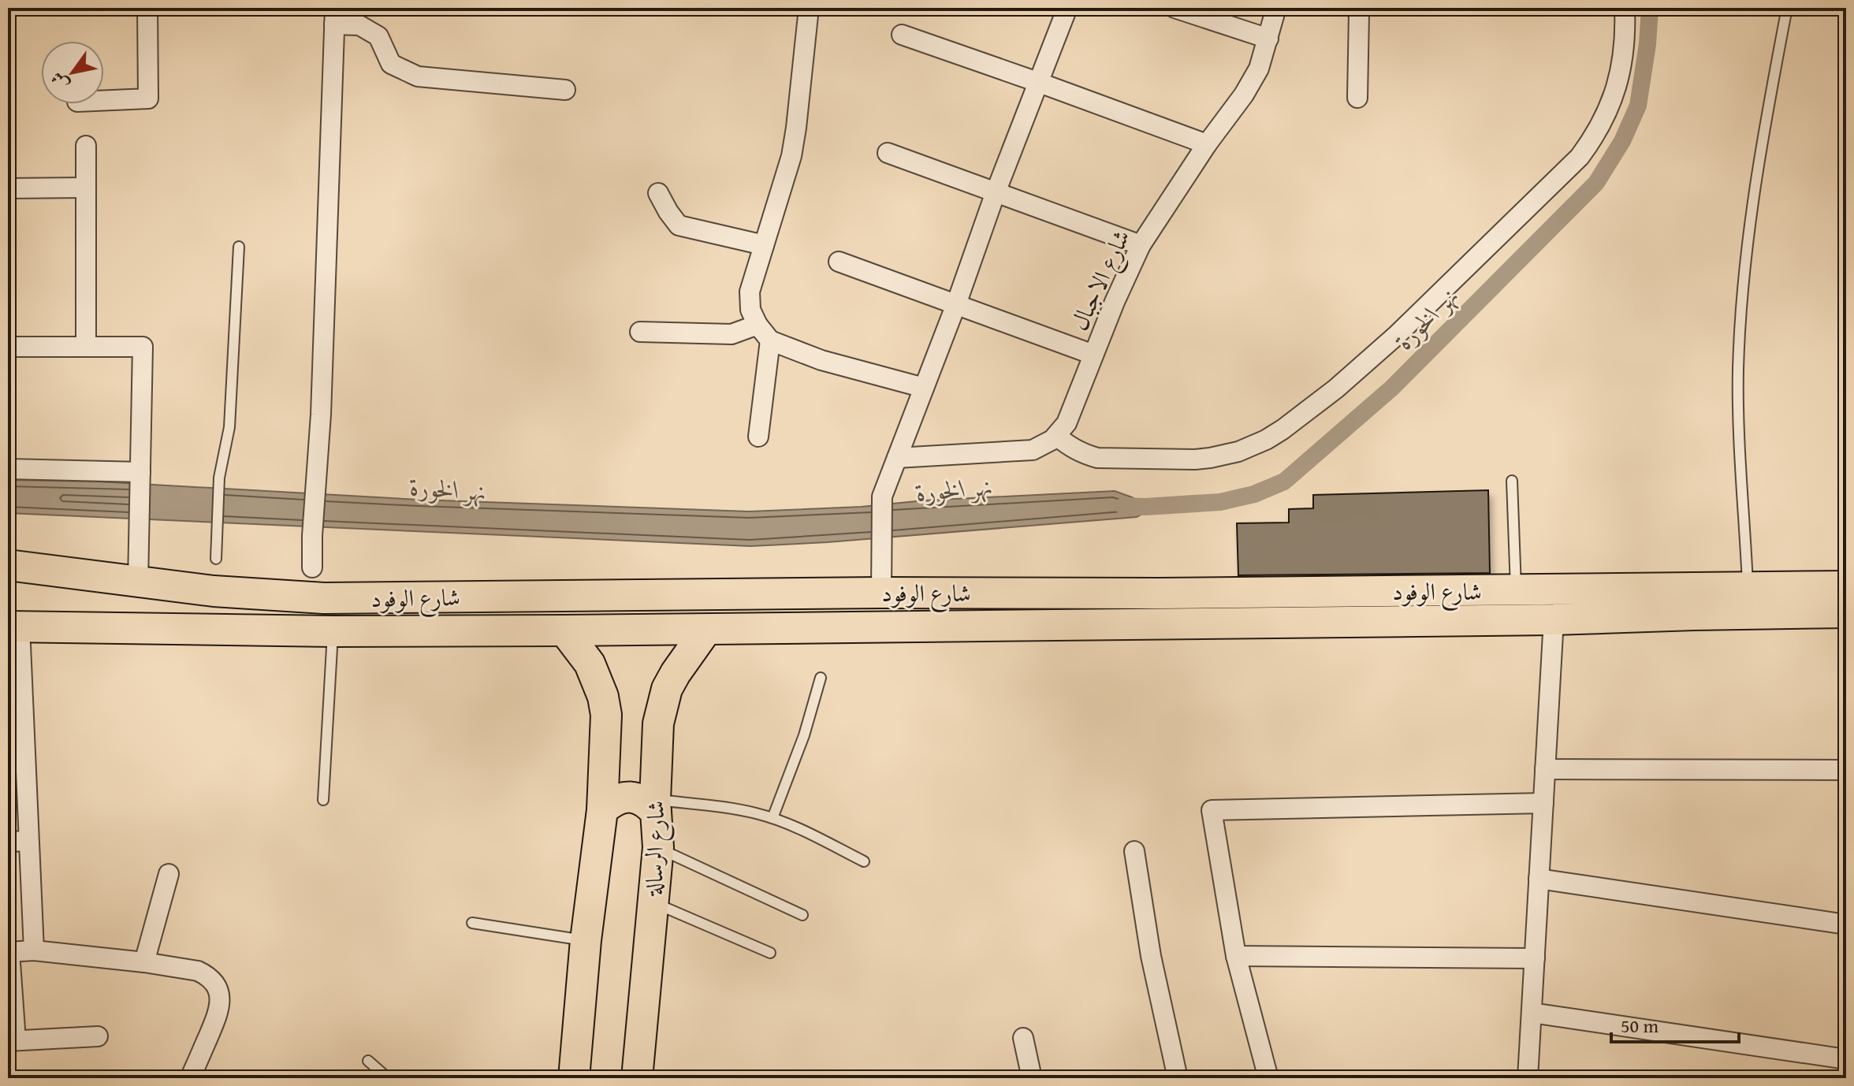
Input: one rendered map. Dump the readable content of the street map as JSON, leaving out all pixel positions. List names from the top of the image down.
{
  "streets": {
    "main road": ["شارع الوفود", "شارع الرسالة"],
    "street": ["شارع الاجبال"]
  },
  "crossings": [
    ["شارع الوفود", "شارع الرسالة"]
  ],
  "water": ["نهر الخورة"],
  "scale_bar": "50 m",
  "north": "bottom left"
}
